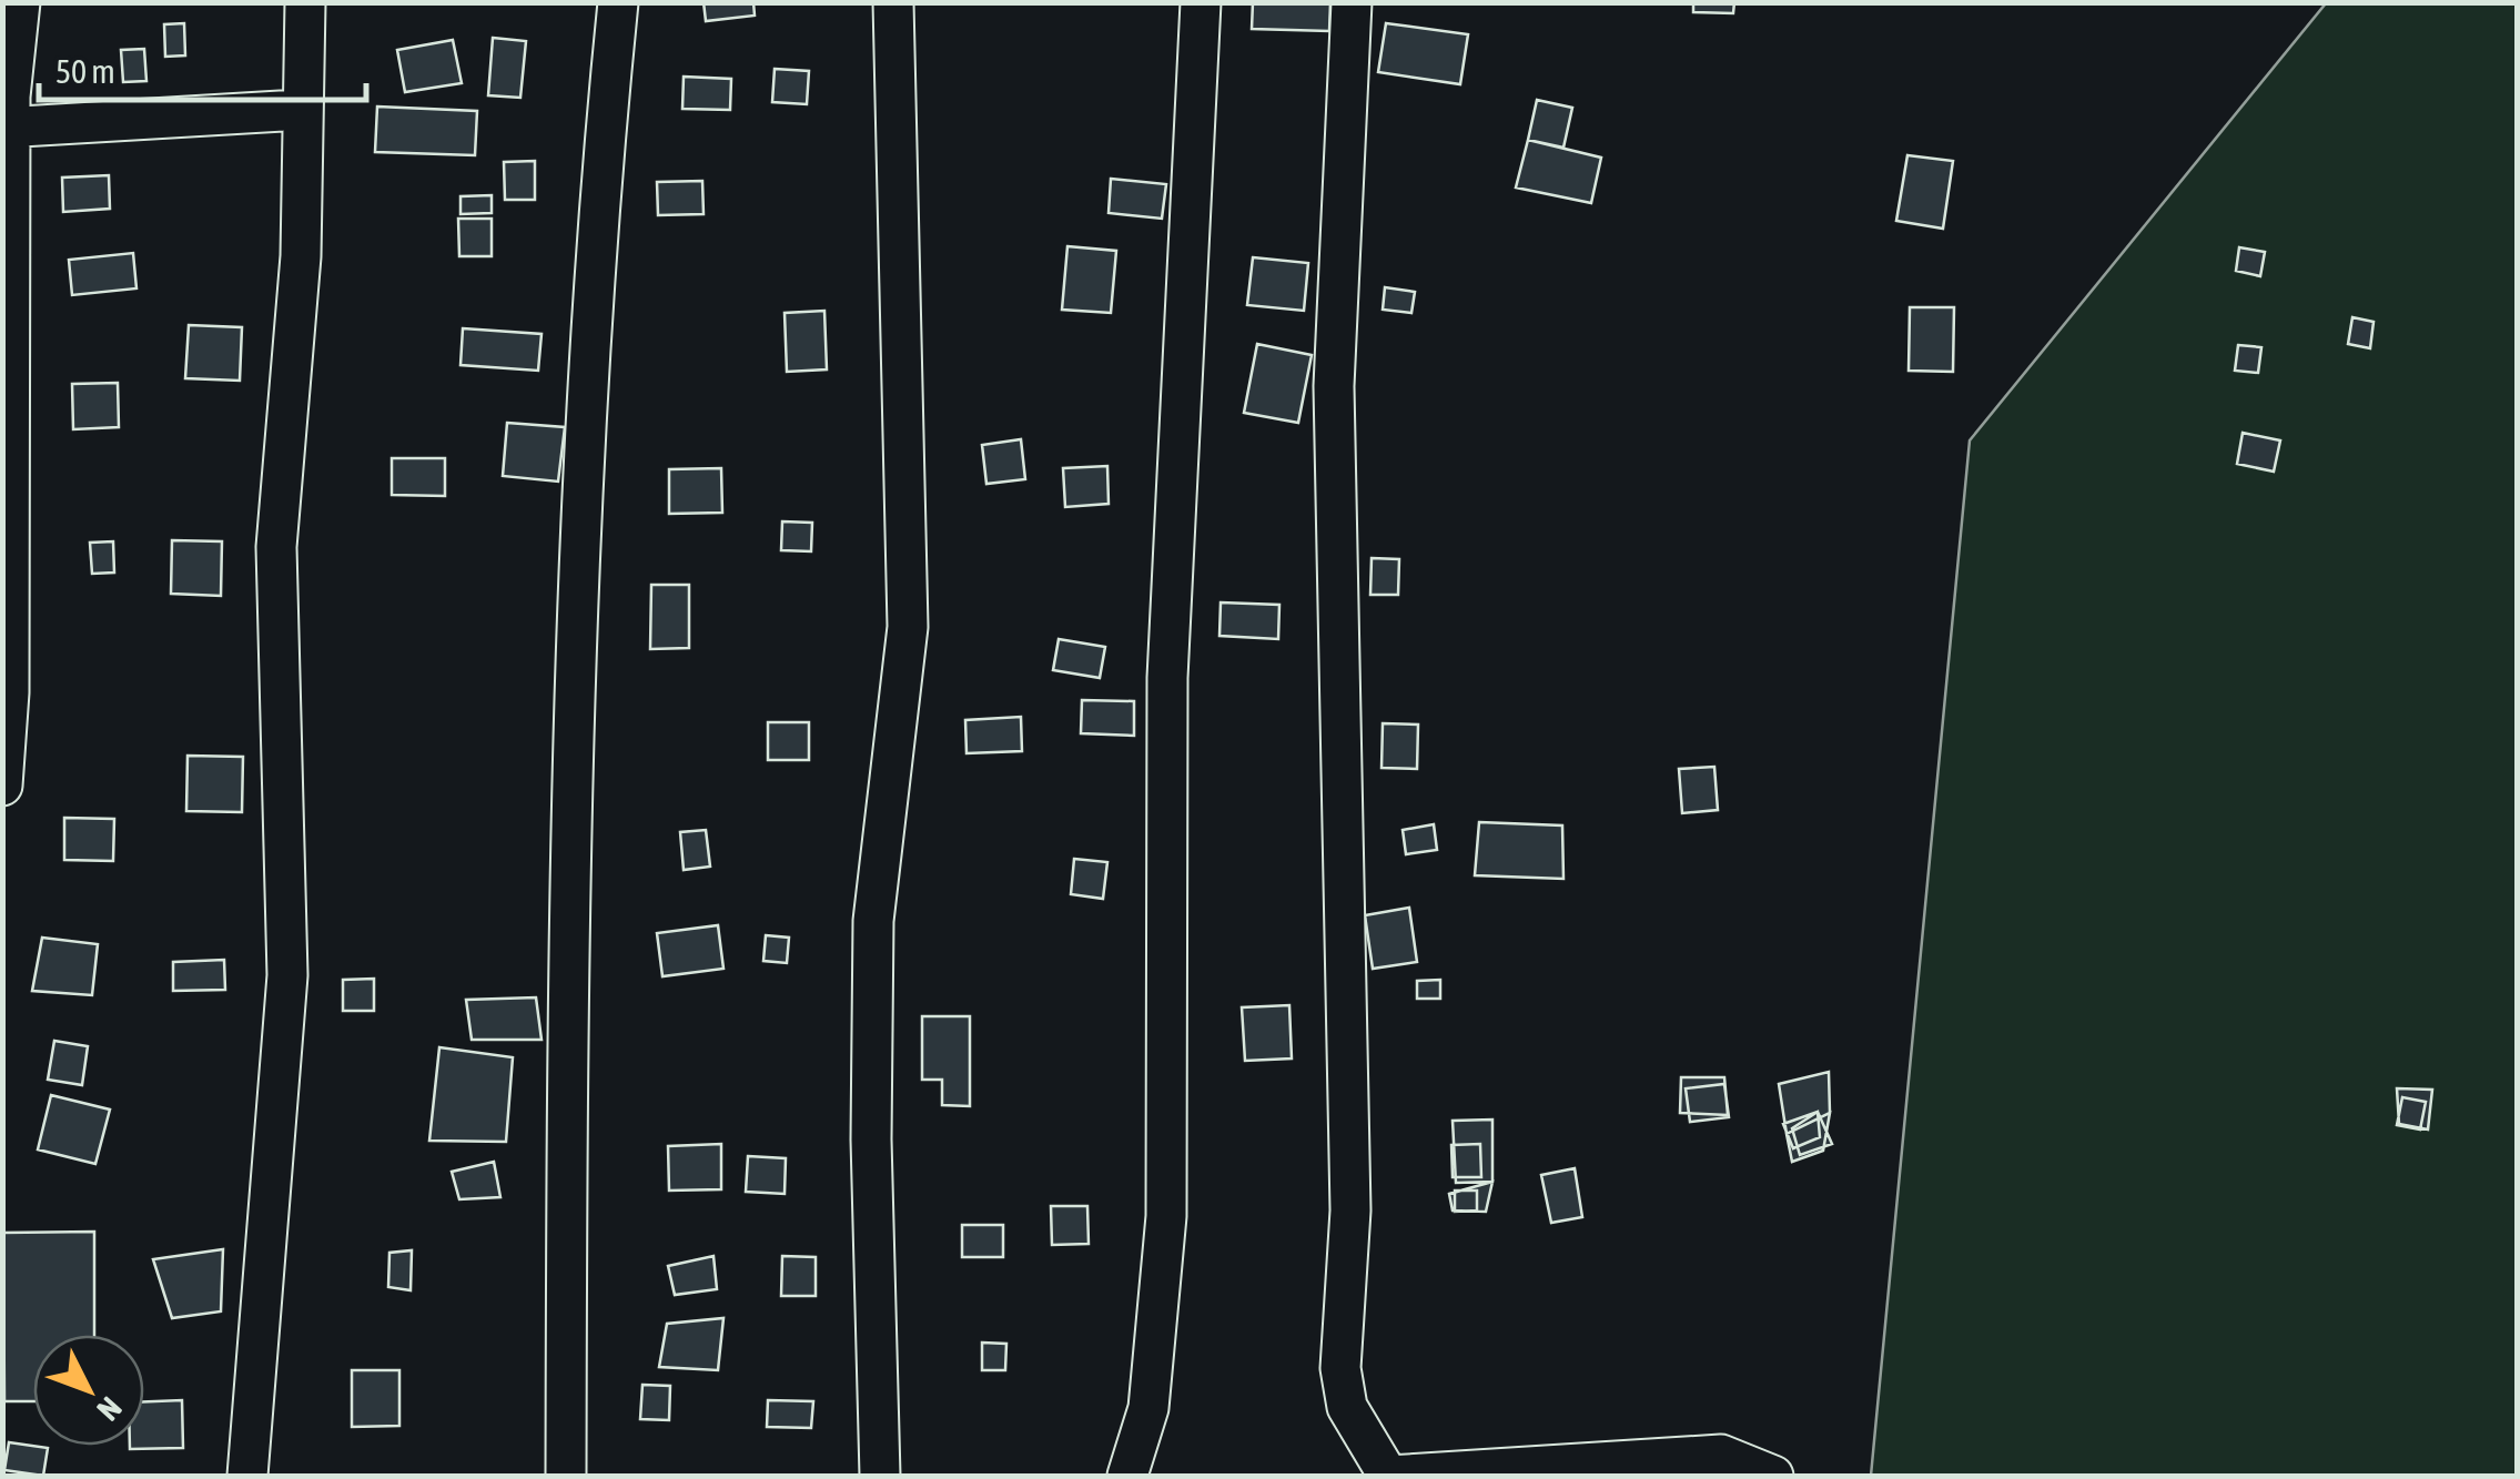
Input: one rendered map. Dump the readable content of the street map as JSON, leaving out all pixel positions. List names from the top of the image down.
{
  "scale_bar": "50 m",
  "north": "bottom right"
}
